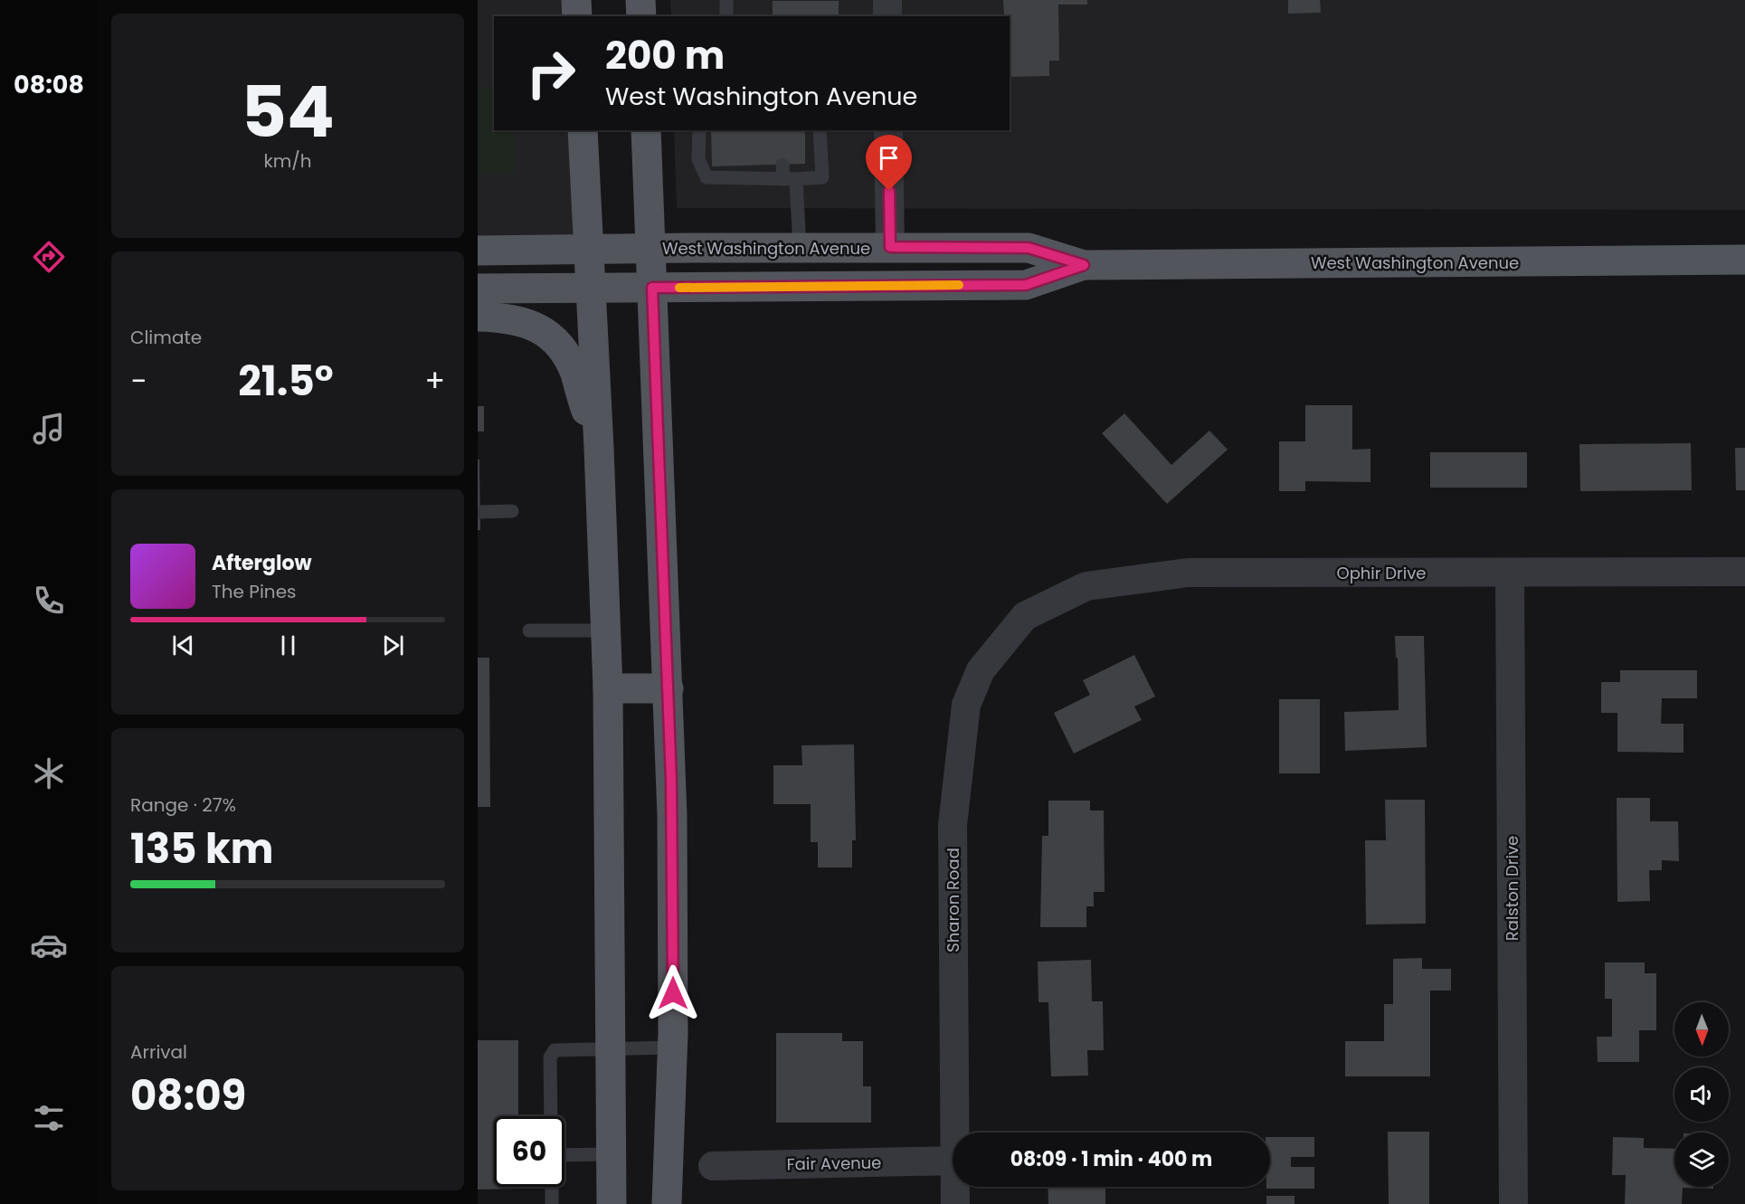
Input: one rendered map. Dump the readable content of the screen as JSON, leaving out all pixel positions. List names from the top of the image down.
{
  "streets": {
    "main road": ["West Washington Avenue"],
    "street": [
      "Ophir Drive",
      "Ralston Drive",
      "Sharon Road",
      "Fair Avenue"
    ]
  },
  "crossings": [
    ["Ophir Drive", "Ralston Drive"],
    ["Ophir Drive", "Sharon Road"]
  ],
  "north": "bottom",
  "page": {
    "tabs": "08:08",
    "tile": [
      ["54", "km/h"],
      "Climate",
      ["Range · 27%", "135 km"],
      ["Arrival", "08:09"]
    ],
    "turn": ["200 m", "West Washington Avenue"],
    "heat": ["−", "21.5°", "+"],
    "song": ["Afterglow", "The Pines"],
    "limit": "60",
    "trip": "08:09 · 1 min · 400 m"
  }
}
